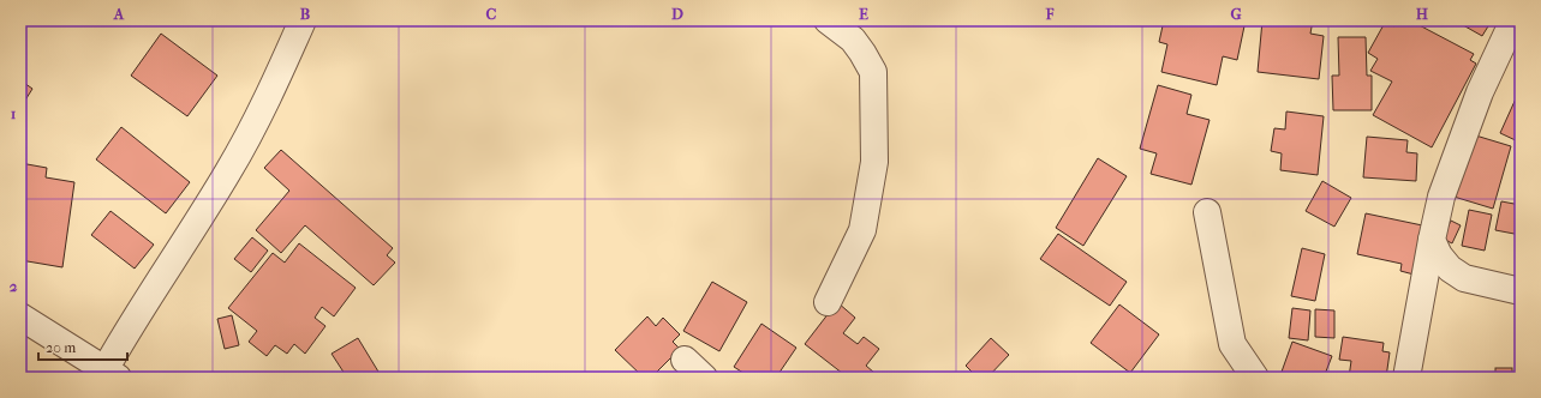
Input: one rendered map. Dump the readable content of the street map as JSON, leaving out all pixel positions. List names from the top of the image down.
{
  "scale_bar": "20 m",
  "grid": {
    "columns": [
      "A",
      "B",
      "C",
      "D",
      "E",
      "F",
      "G",
      "H"
    ],
    "rows": ["1", "2"]
  }
}
